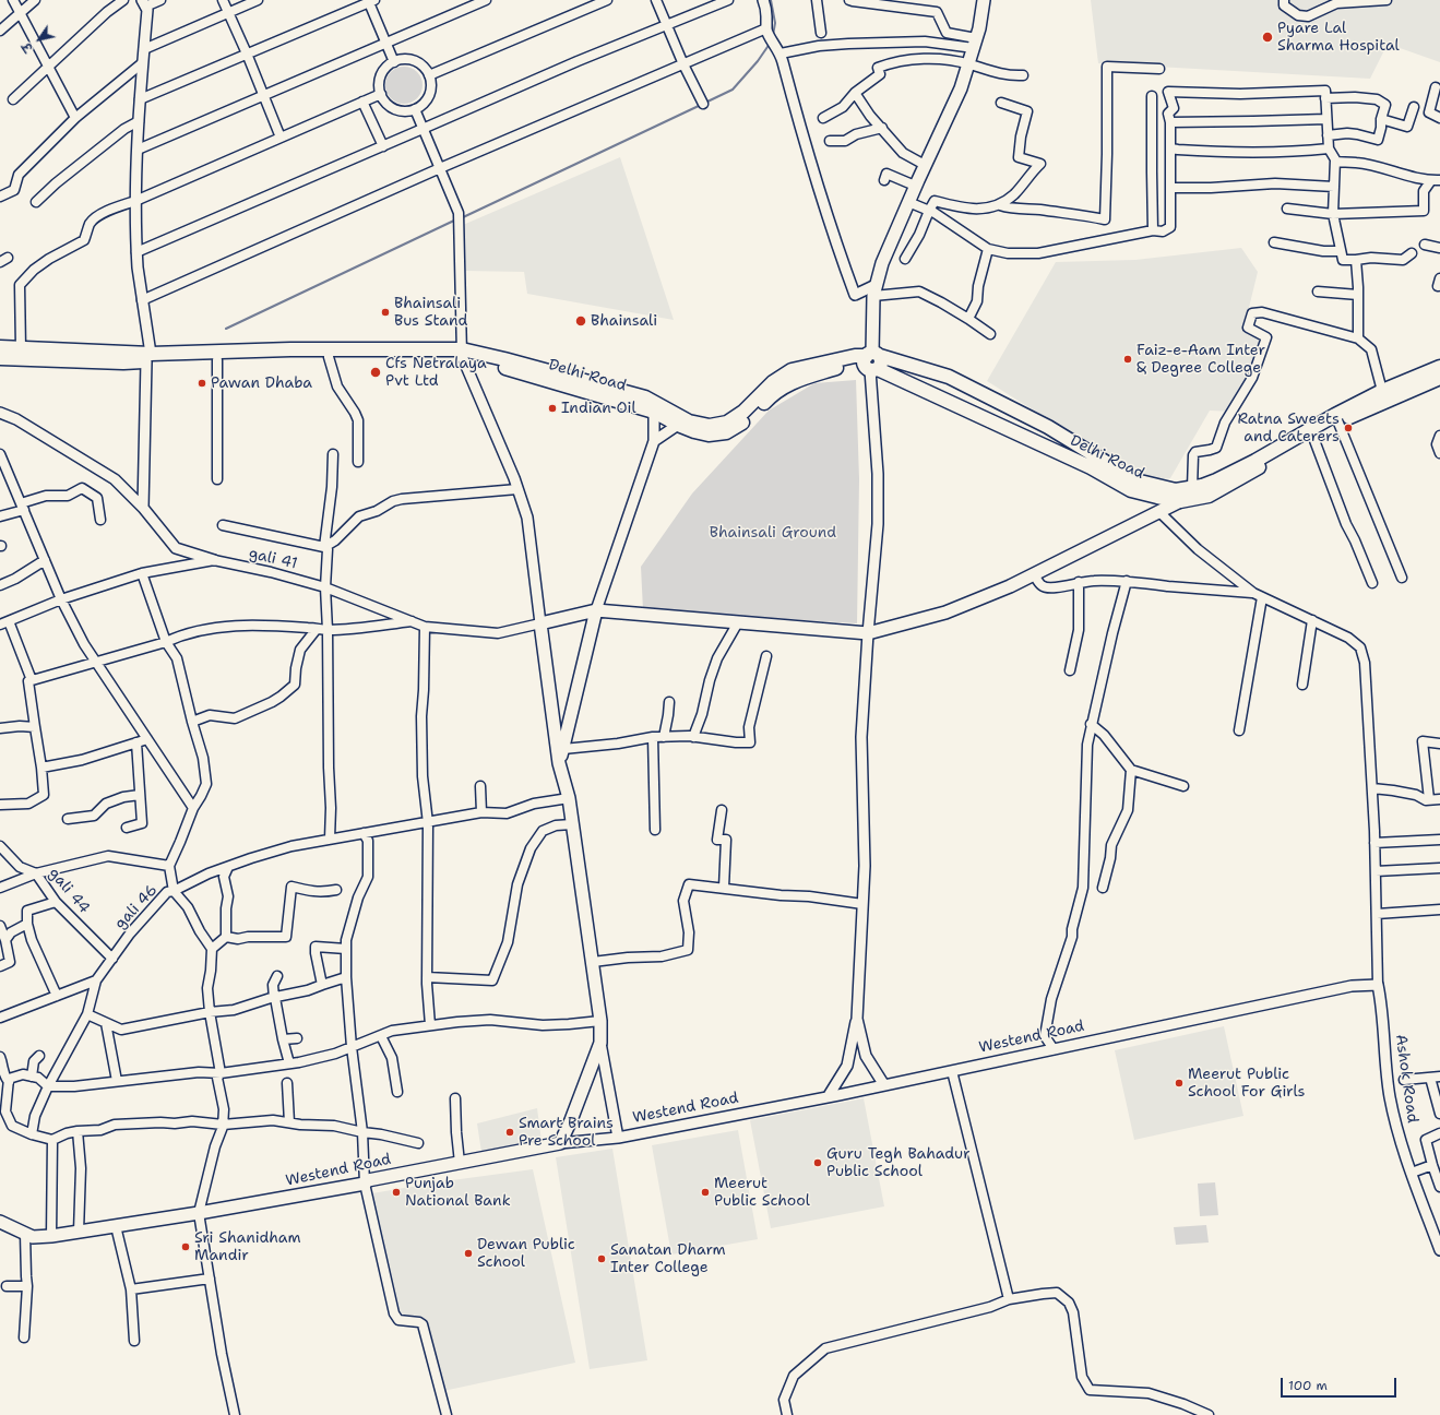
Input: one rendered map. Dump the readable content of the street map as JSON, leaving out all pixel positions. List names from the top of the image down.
{
  "streets": {
    "main road": ["Delhi Road", "Westend Road"],
    "street": [
      "gali 41",
      "gali 44",
      "gali 46",
      "Ashok Road"
    ]
  },
  "crossings": [
    ["gali 44", "gali 46"],
    ["Westend Road", "Ashok Road"]
  ],
  "parks": ["Bhainsali Ground"],
  "places": [
    "Pyare Lal Sharma Hospital",
    "Bhainsali Bus Stand",
    "Bhainsali",
    "Faiz-e-Aam Inter & Degree College",
    "Cfs Netralaya Pvt Ltd",
    "Pawan Dhaba",
    "Indian Oil",
    "Ratna Sweets and Caterers",
    "Meerut Public School For Girls",
    "Smart Brains Pre School",
    "Guru Tegh Bahadur Public School",
    "Punjab National Bank",
    "Meerut Public School",
    "Sri Shanidham Mandir",
    "Dewan Public School",
    "Sanatan Dharm Inter College"
  ],
  "scale_bar": "100 m",
  "north": "bottom left"
}
